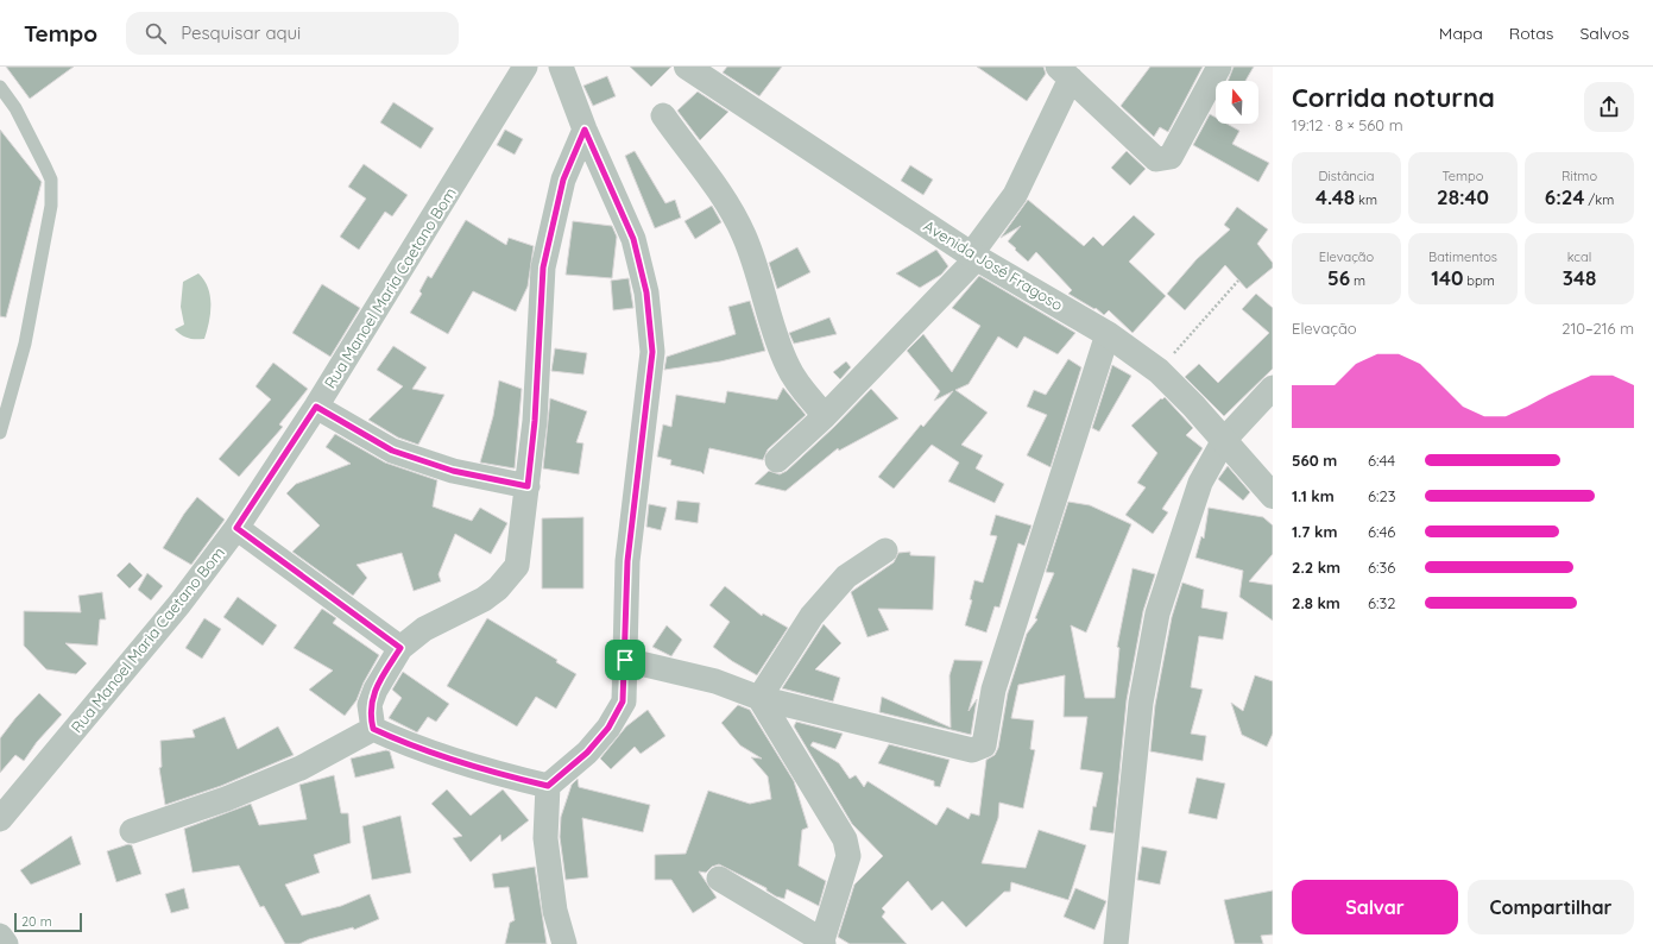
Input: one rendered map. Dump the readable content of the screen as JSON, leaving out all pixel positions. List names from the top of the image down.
{
  "streets": {
    "street": ["Avenida José Fragoso", "Rua Manoel Maria Caetano Bom"]
  },
  "scale_bar": "20 m",
  "north": "top",
  "page": {
    "header": "Tempo",
    "search": "Pesquisar aqui",
    "nav": ["Mapa", "Rotas", "Salvos"],
    "heading": ["Corrida noturna", "19:12 · 8 × 560 m"],
    "stats": [
      ["Distância", "4.48 km"],
      ["Tempo", "28:40"],
      ["Ritmo", "6:24 /km"],
      ["Elevação", "56 m"],
      ["Batimentos", "140 bpm"],
      ["kcal", "348"]
    ],
    "chart": ["Elevação", "210–216 m"],
    "list": [
      {
        "name": "560 m",
        "note": "6:44"
      },
      {
        "name": "1.1 km",
        "note": "6:23"
      },
      {
        "name": "1.7 km",
        "note": "6:46"
      },
      {
        "name": "2.2 km",
        "note": "6:36"
      },
      {
        "name": "2.8 km",
        "note": "6:32"
      }
    ],
    "buttons": ["Salvar", "Compartilhar"],
    "scale": "20 m"
  }
}
